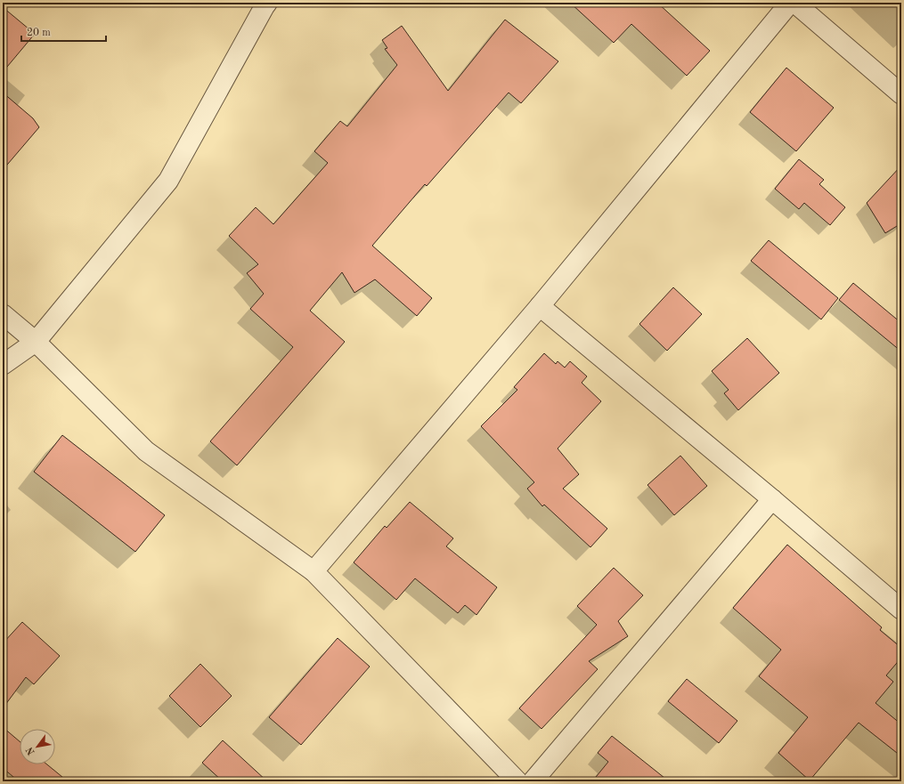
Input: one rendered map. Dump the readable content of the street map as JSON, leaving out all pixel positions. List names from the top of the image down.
{
  "scale_bar": "20 m",
  "north": "bottom left"
}
